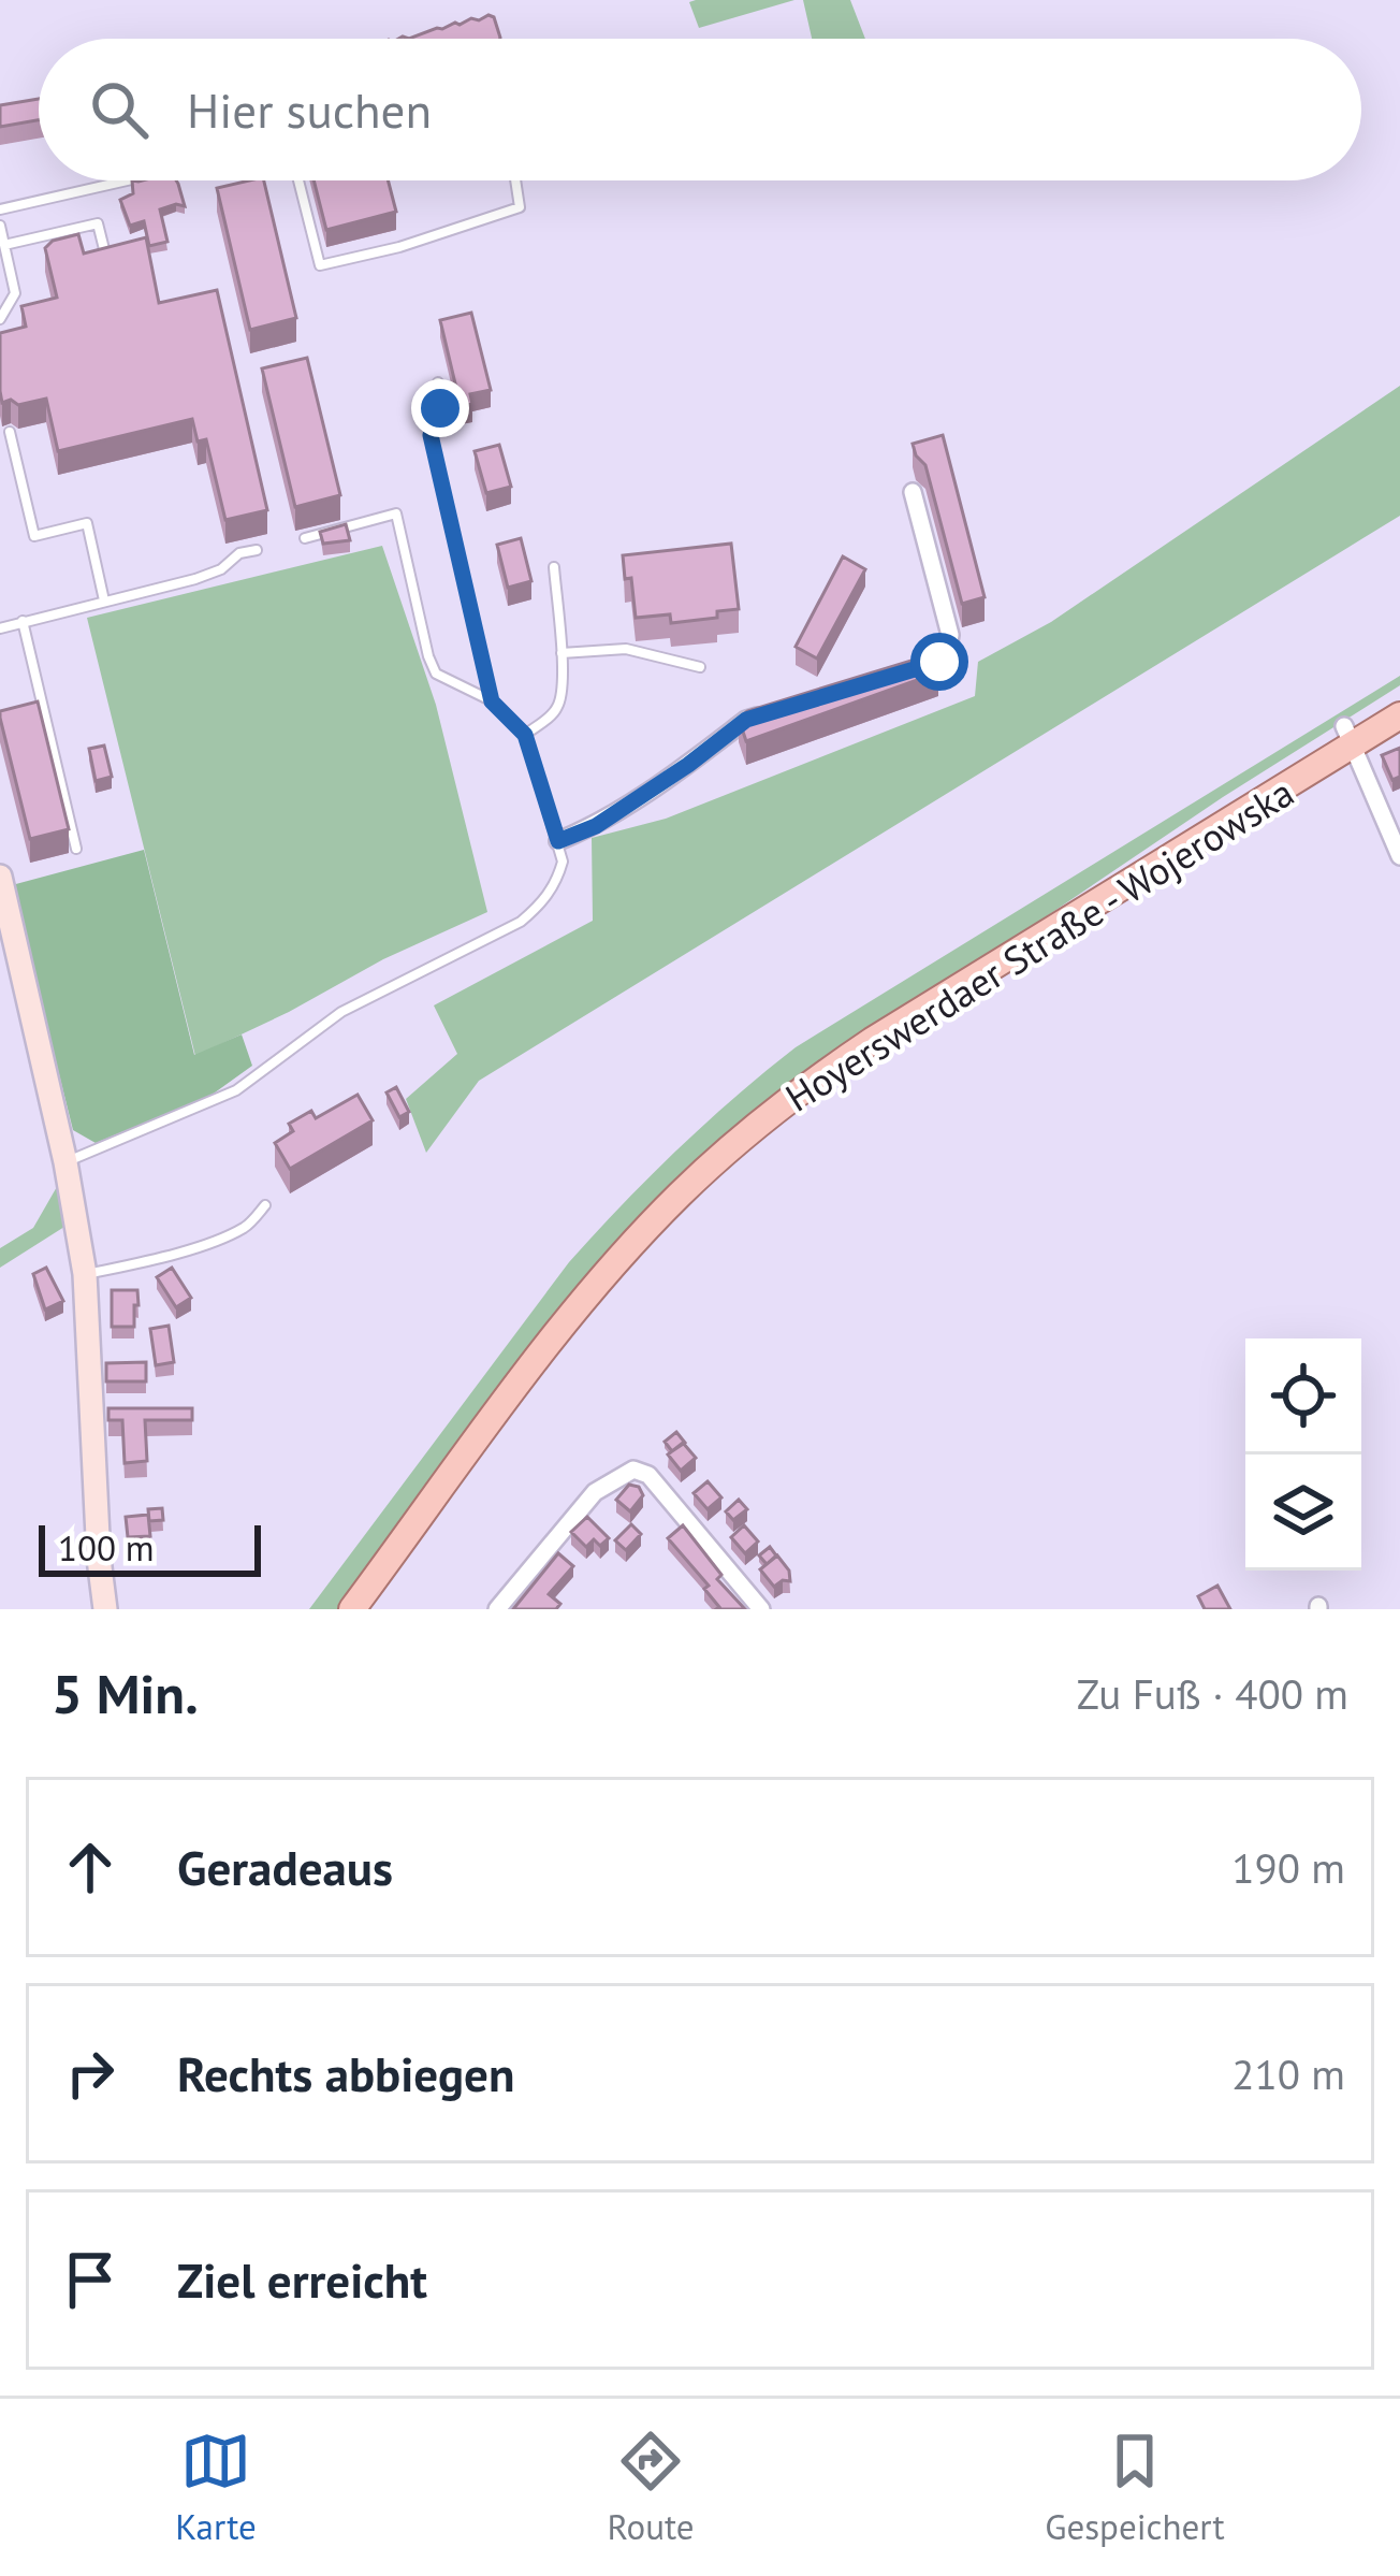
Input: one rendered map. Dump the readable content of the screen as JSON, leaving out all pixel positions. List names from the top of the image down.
{
  "streets": {
    "main road": ["Hoyerswerdaer Straße - Wojerowska"]
  },
  "scale_bar": "100 m",
  "page": {
    "search": "Hier suchen",
    "scale": "100 m",
    "heading": ["5 Min.", "Zu Fuß · 400 m"],
    "list": [
      ["Geradeaus", "190 m"],
      ["Rechts abbiegen", "210 m"],
      "Ziel erreicht"
    ],
    "nav": ["Karte", "Route", "Gespeichert"]
  }
}
